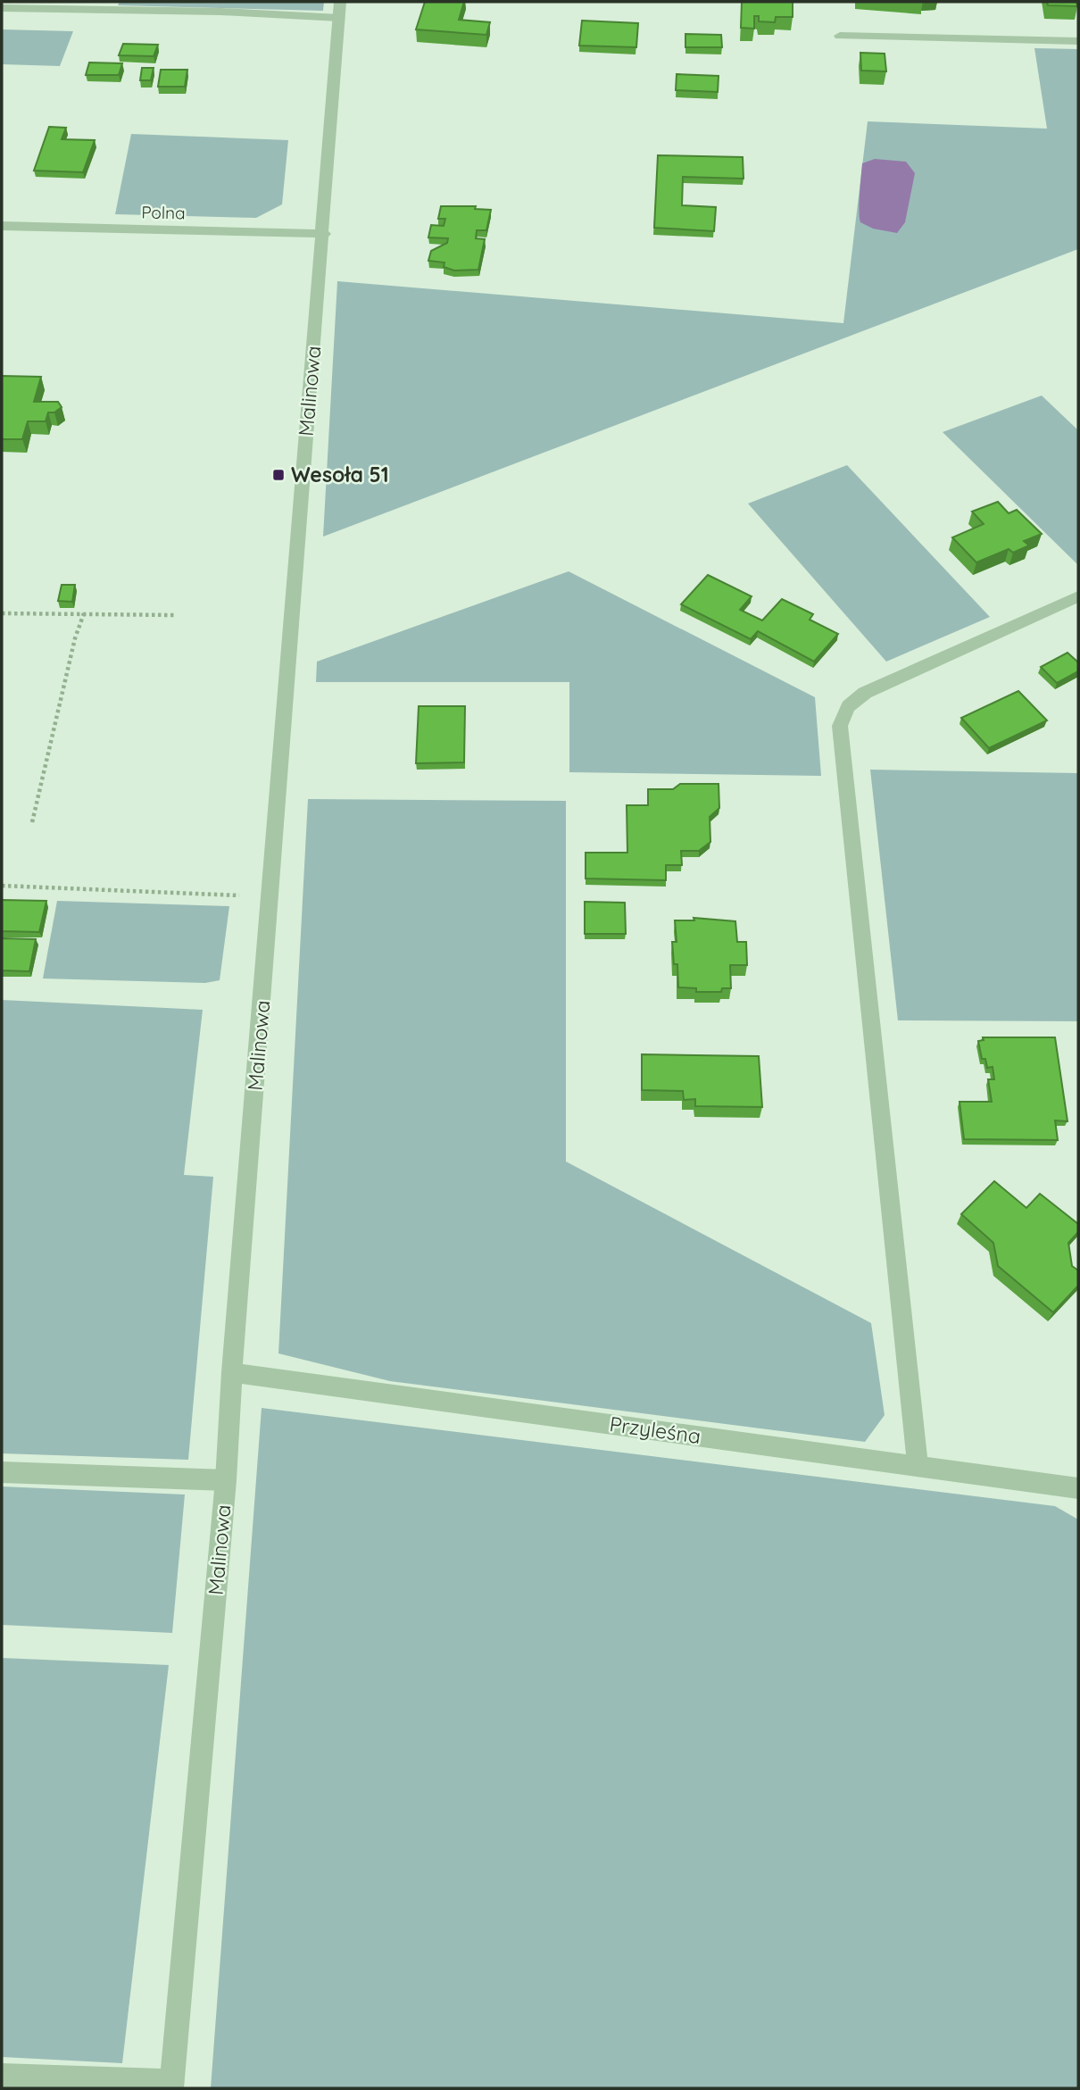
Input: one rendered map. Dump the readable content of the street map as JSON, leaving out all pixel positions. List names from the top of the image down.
{
  "streets": {
    "street": ["Polna", "Malinowa", "Przyleśna"]
  },
  "crossings": [
    ["Polna", "Malinowa"],
    ["Malinowa", "Przyleśna"]
  ],
  "places": {
    "transit": ["Wesoła 51"]
  }
}
